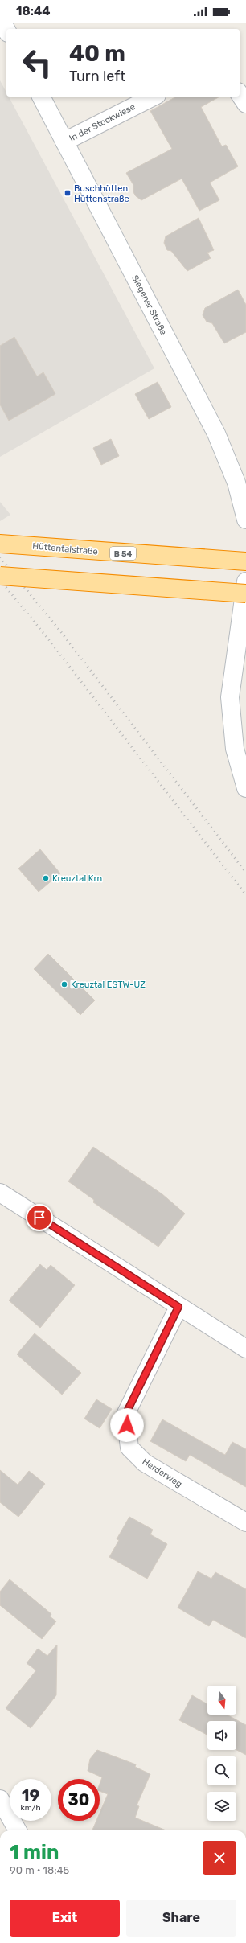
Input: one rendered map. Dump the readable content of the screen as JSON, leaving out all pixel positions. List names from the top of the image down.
{
  "streets": {
    "highway": ["Hüttentalstraße", "B 54"],
    "street": ["In der Stockwiese", "Siegener Straße", "Herderweg"]
  },
  "crossings": [
    ["In der Stockwiese", "Siegener Straße"]
  ],
  "places": {
    "transit": ["Buschhütten Hüttenstraße"],
    "other": ["Kreuztal Krn", "Kreuztal ESTW-UZ"]
  },
  "north": "bottom",
  "page": {
    "status": "18:44",
    "turn": ["40 m", "Turn left"],
    "speed": "19 km/h",
    "limit": "30",
    "heading": ["1 min", "90 m · 18:45"],
    "buttons": ["Exit", "Share"]
  }
}
